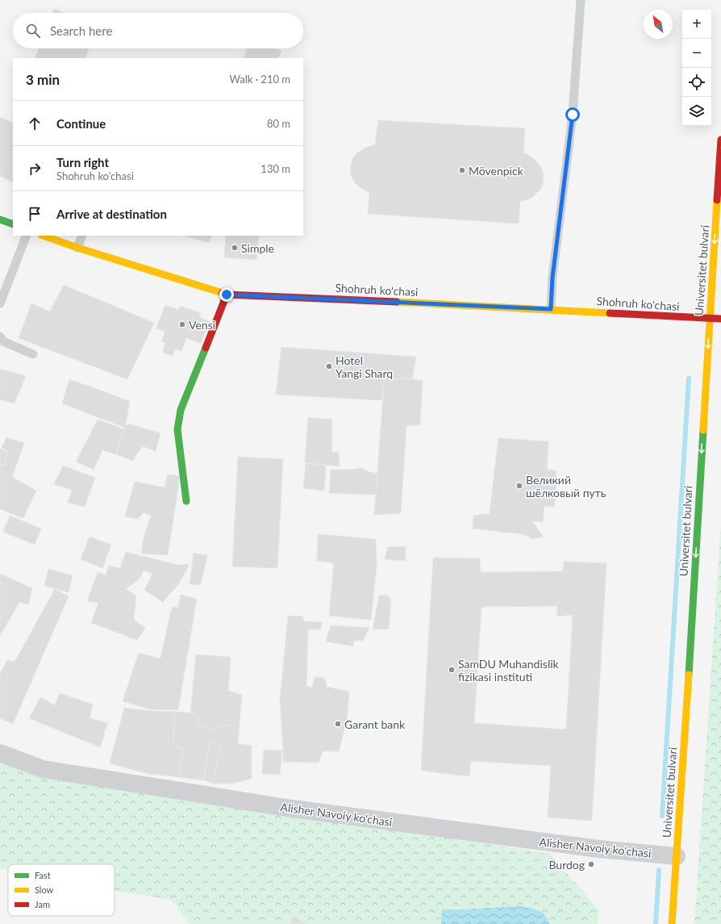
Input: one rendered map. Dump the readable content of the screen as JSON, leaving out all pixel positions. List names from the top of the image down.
{
  "streets": {
    "main road": ["Universitet bulvari", "Shohruh ko'chasi"],
    "street": ["Alisher Navoiy ko'chasi"]
  },
  "crossings": [
    ["Universitet bulvari", "Shohruh ko'chasi"],
    ["Universitet bulvari", "Alisher Navoiy ko'chasi"]
  ],
  "one_way": ["Universitet bulvari"],
  "places": [
    "Mövenpick",
    "Simple",
    "Vensi",
    "Hotel Yangi Sharq",
    "Великий шёлковый путь",
    "SamDU Muhandislik fizikasi instituti",
    "Garant bank",
    "Burdog"
  ],
  "legend": ["Fast", "Slow", "Jam"],
  "north": "top left",
  "page": {
    "map_buttons": ["+", "−"],
    "search": "Search here",
    "heading": ["3 min", "Walk · 210 m"],
    "list": [
      ["Continue", "80 m"],
      ["Turn right", "Shohruh ko'chasi", "130 m"],
      "Arrive at destination"
    ]
  }
}
